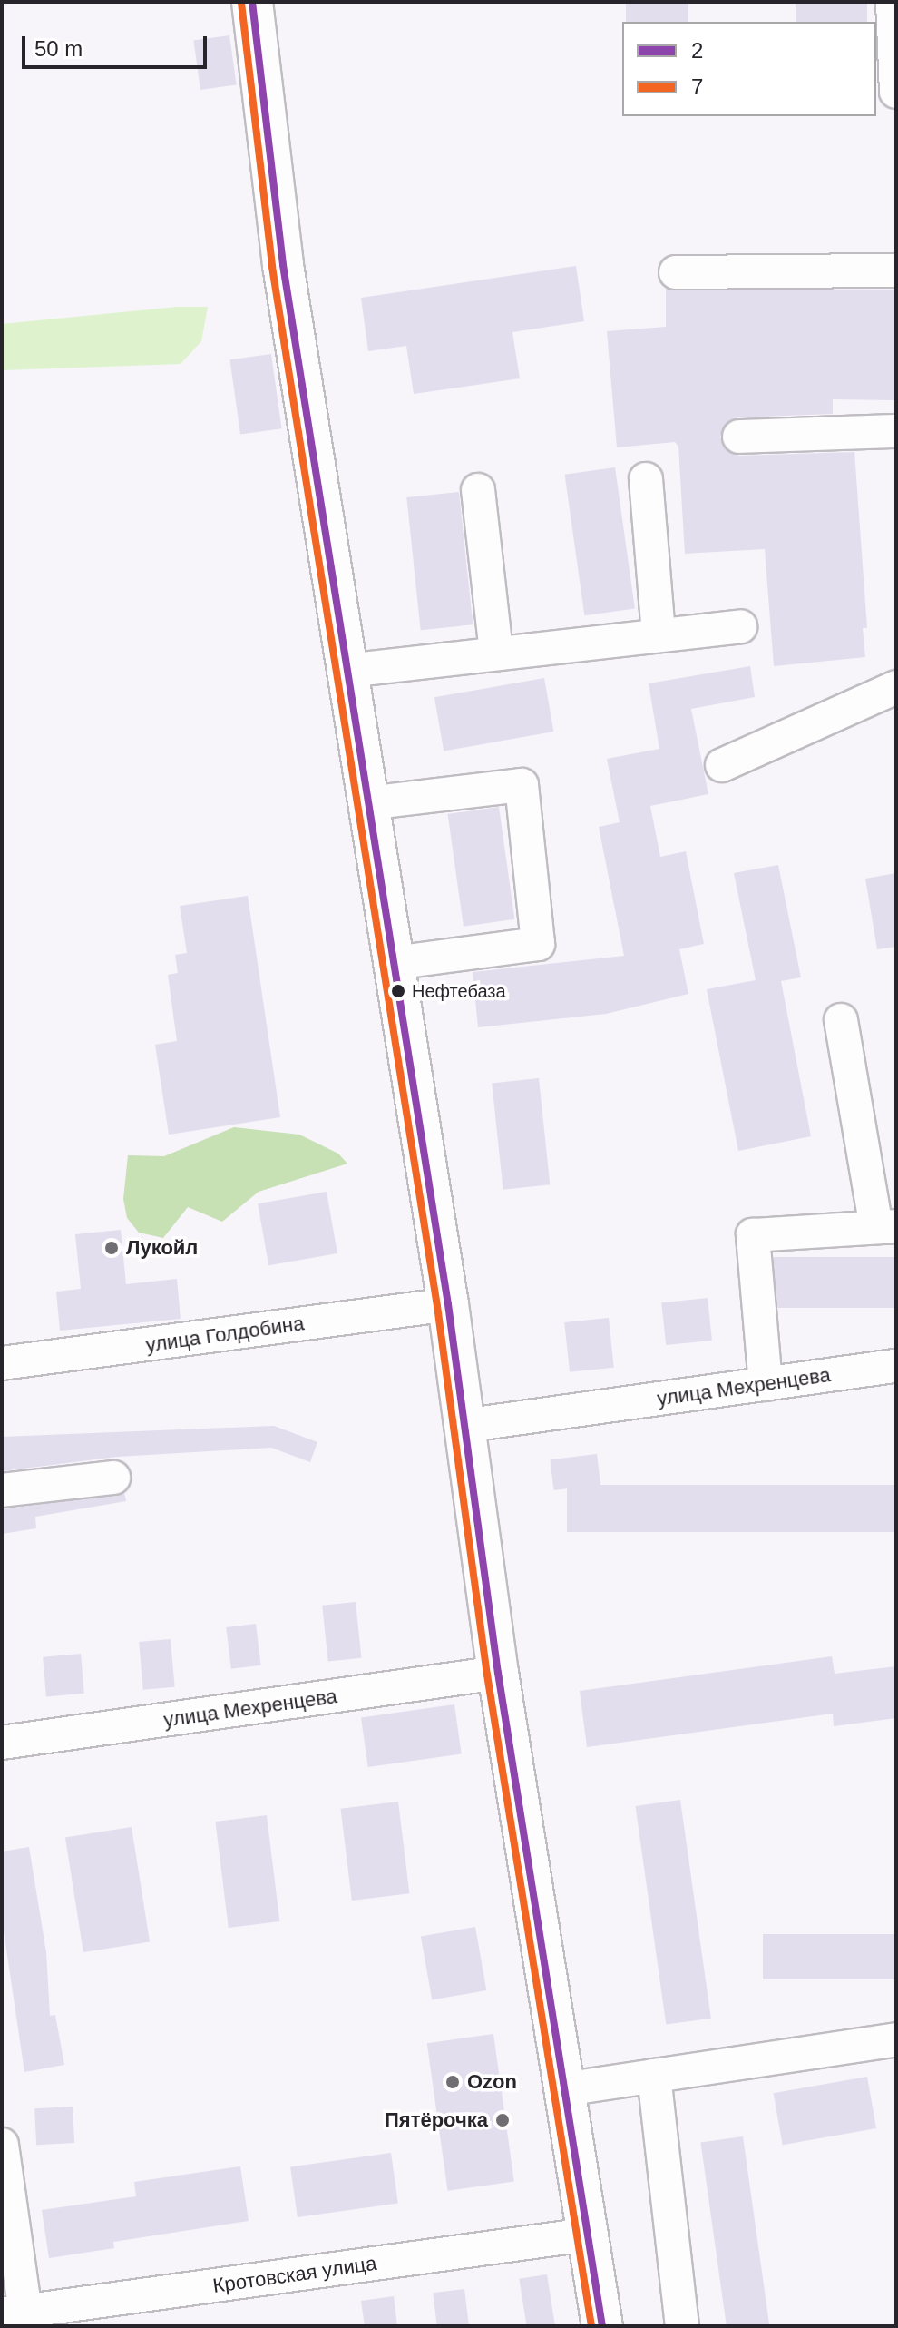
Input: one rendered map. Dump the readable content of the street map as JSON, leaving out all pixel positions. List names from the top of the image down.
{
  "streets": {
    "street": ["улица Голдобина", "улица Мехренцева", "Кротовская улица"]
  },
  "places": [
    "Нефтебаза",
    "Лукойл",
    "Ozon",
    "Пятёрочка"
  ],
  "lines": ["transit line 2", "transit line 7"],
  "legend": ["2", "7"],
  "scale_bar": "50 m"
}
